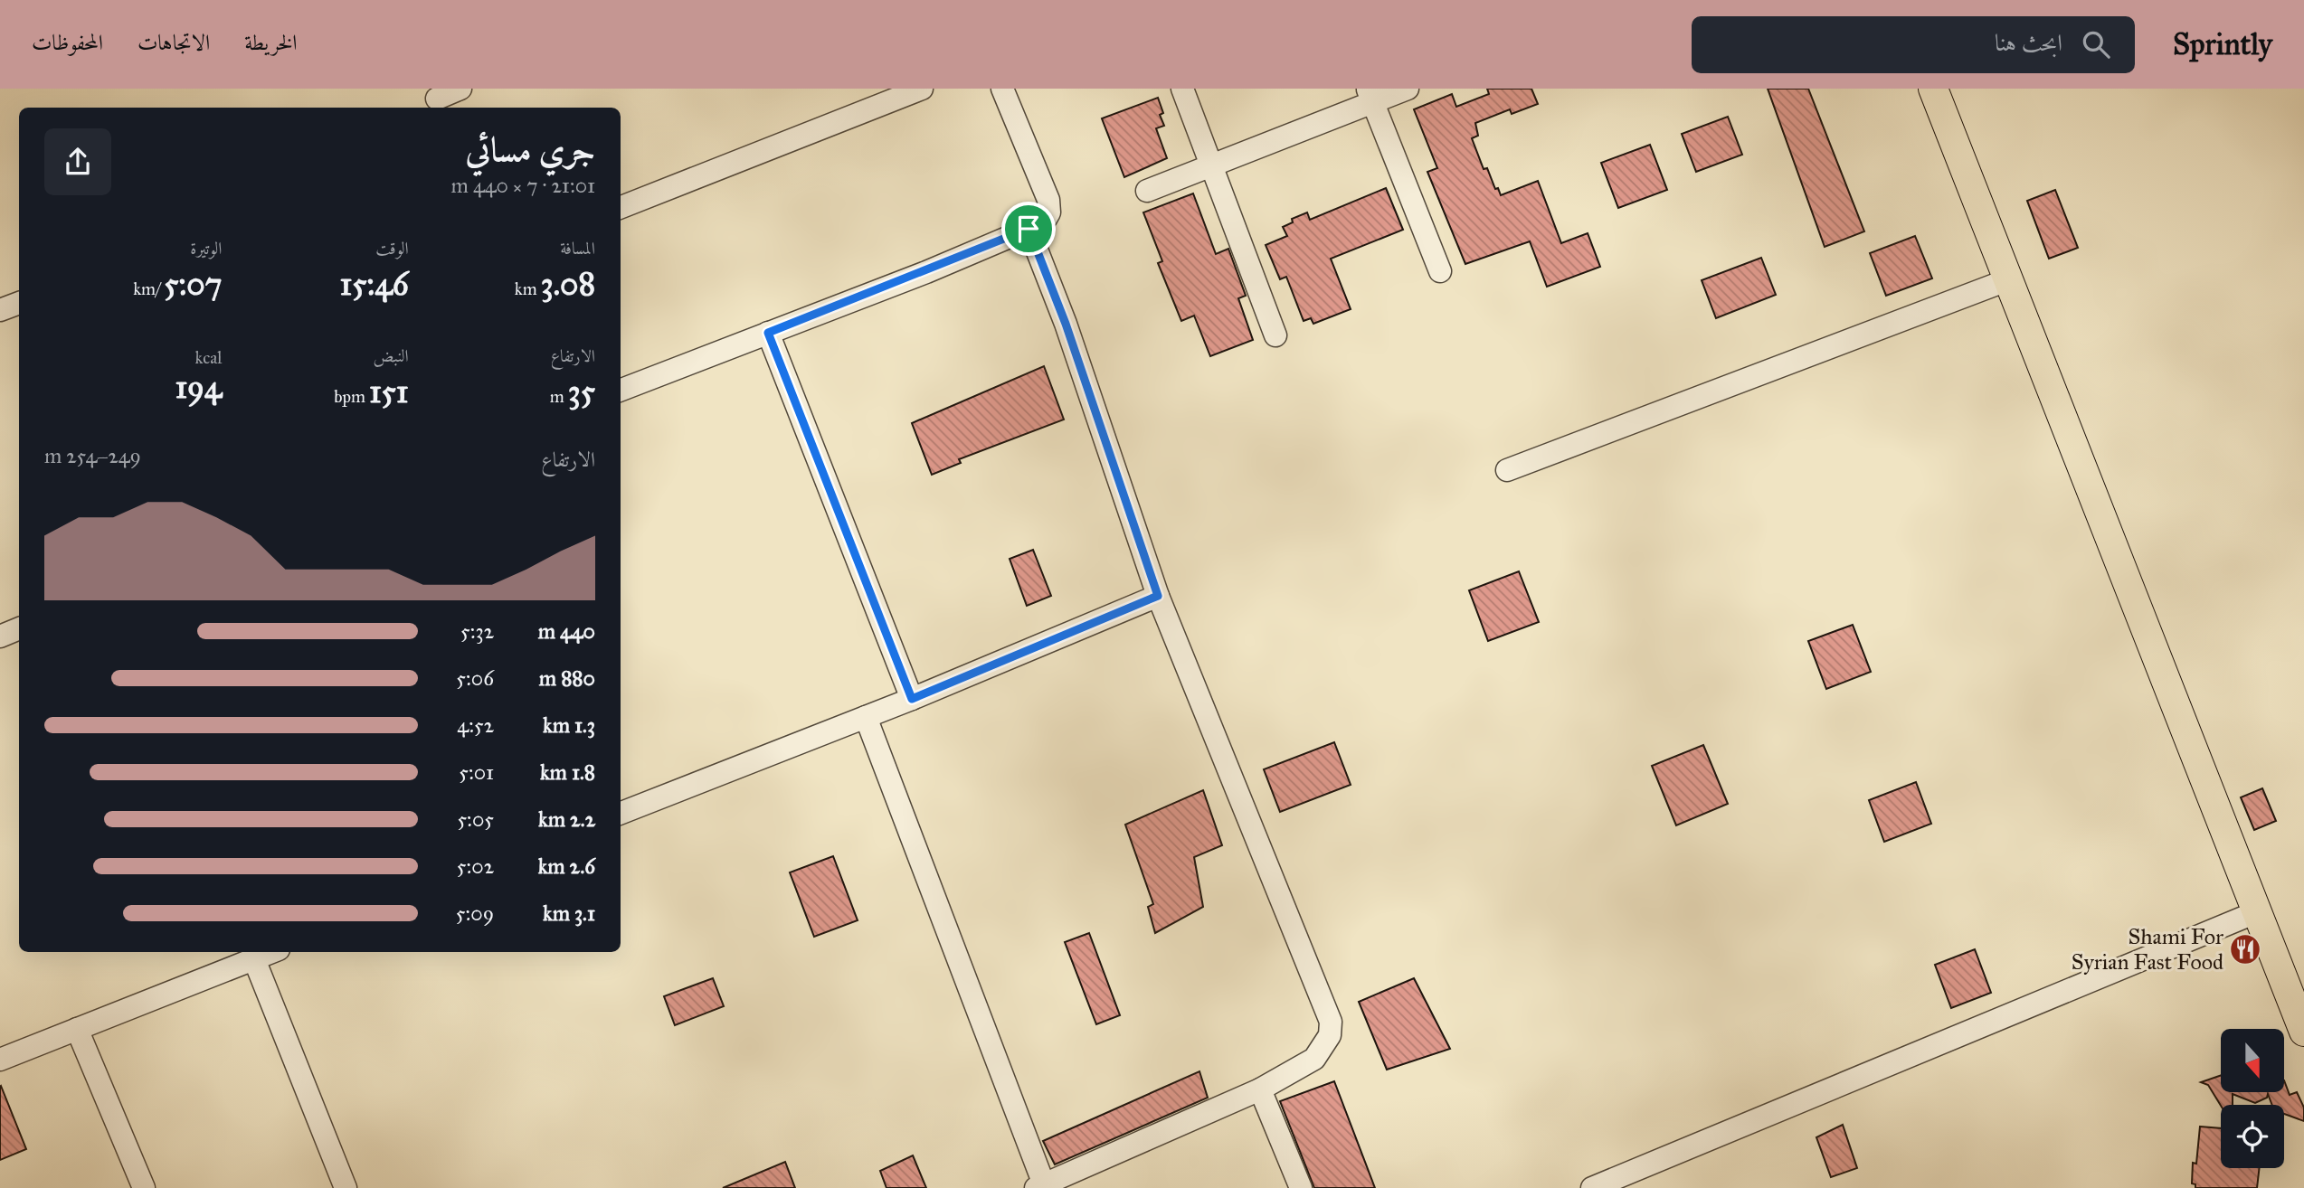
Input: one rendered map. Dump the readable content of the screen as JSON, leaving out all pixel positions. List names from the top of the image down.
{
  "places": {
    "restaurant": ["Shami For Syrian Fast Food"]
  },
  "north": "bottom",
  "page": {
    "header": "Sprintly",
    "search": "ابحث هنا",
    "nav": ["الخريطة", "الاتجاهات", "المحفوظات"],
    "heading": ["جري مسائي", "21:01 · 7 × 440 m"],
    "stats": [
      ["المسافة", "3.08 km"],
      ["الوقت", "15:46"],
      ["الوتيرة", "5:07 /km"],
      ["الارتفاع", "35 m"],
      ["النبض", "151 bpm"],
      ["kcal", "194"]
    ],
    "chart": ["الارتفاع", "249–254 m"],
    "list": [
      {
        "name": "440 m",
        "note": "5:32"
      },
      {
        "name": "880 m",
        "note": "5:06"
      },
      {
        "name": "1.3 km",
        "note": "4:52"
      },
      {
        "name": "1.8 km",
        "note": "5:01"
      },
      {
        "name": "2.2 km",
        "note": "5:05"
      },
      {
        "name": "2.6 km",
        "note": "5:02"
      },
      {
        "name": "3.1 km",
        "note": "5:09"
      }
    ]
  }
}
